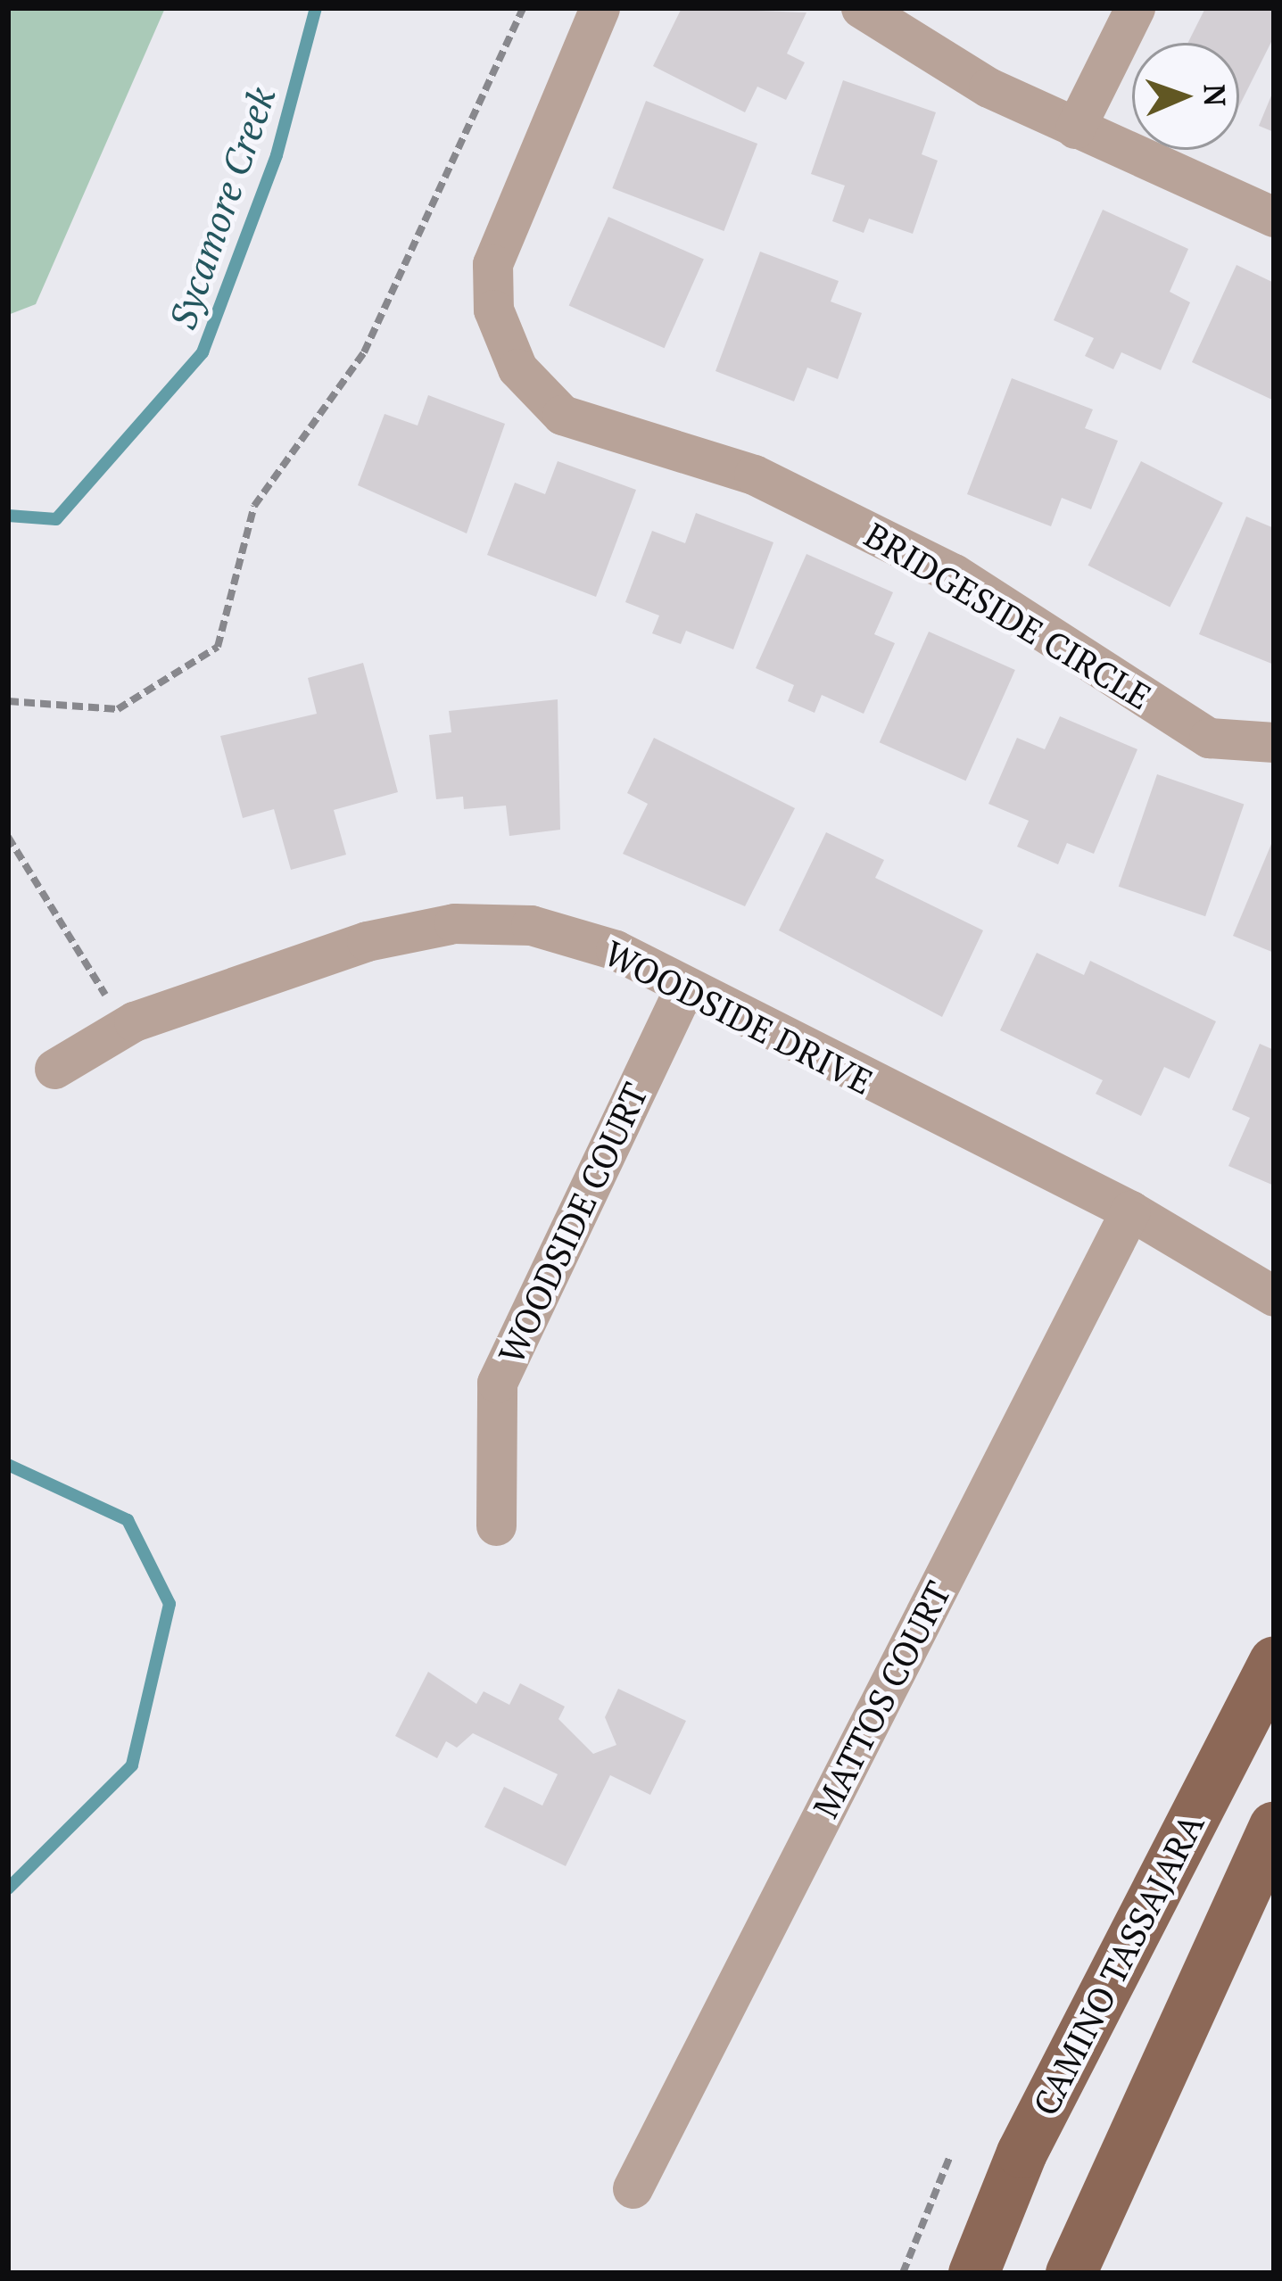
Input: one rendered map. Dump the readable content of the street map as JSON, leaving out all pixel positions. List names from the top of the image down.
{
  "streets": {
    "main road": ["CAMINO TASSAJARA"],
    "street": [
      "BRIDGESIDE CIRCLE",
      "WOODSIDE DRIVE",
      "WOODSIDE COURT",
      "MATTOS COURT"
    ]
  },
  "crossings": [
    ["WOODSIDE DRIVE", "WOODSIDE COURT"],
    ["WOODSIDE DRIVE", "MATTOS COURT"]
  ],
  "water": ["Sycamore Creek"],
  "north": "right"
}
